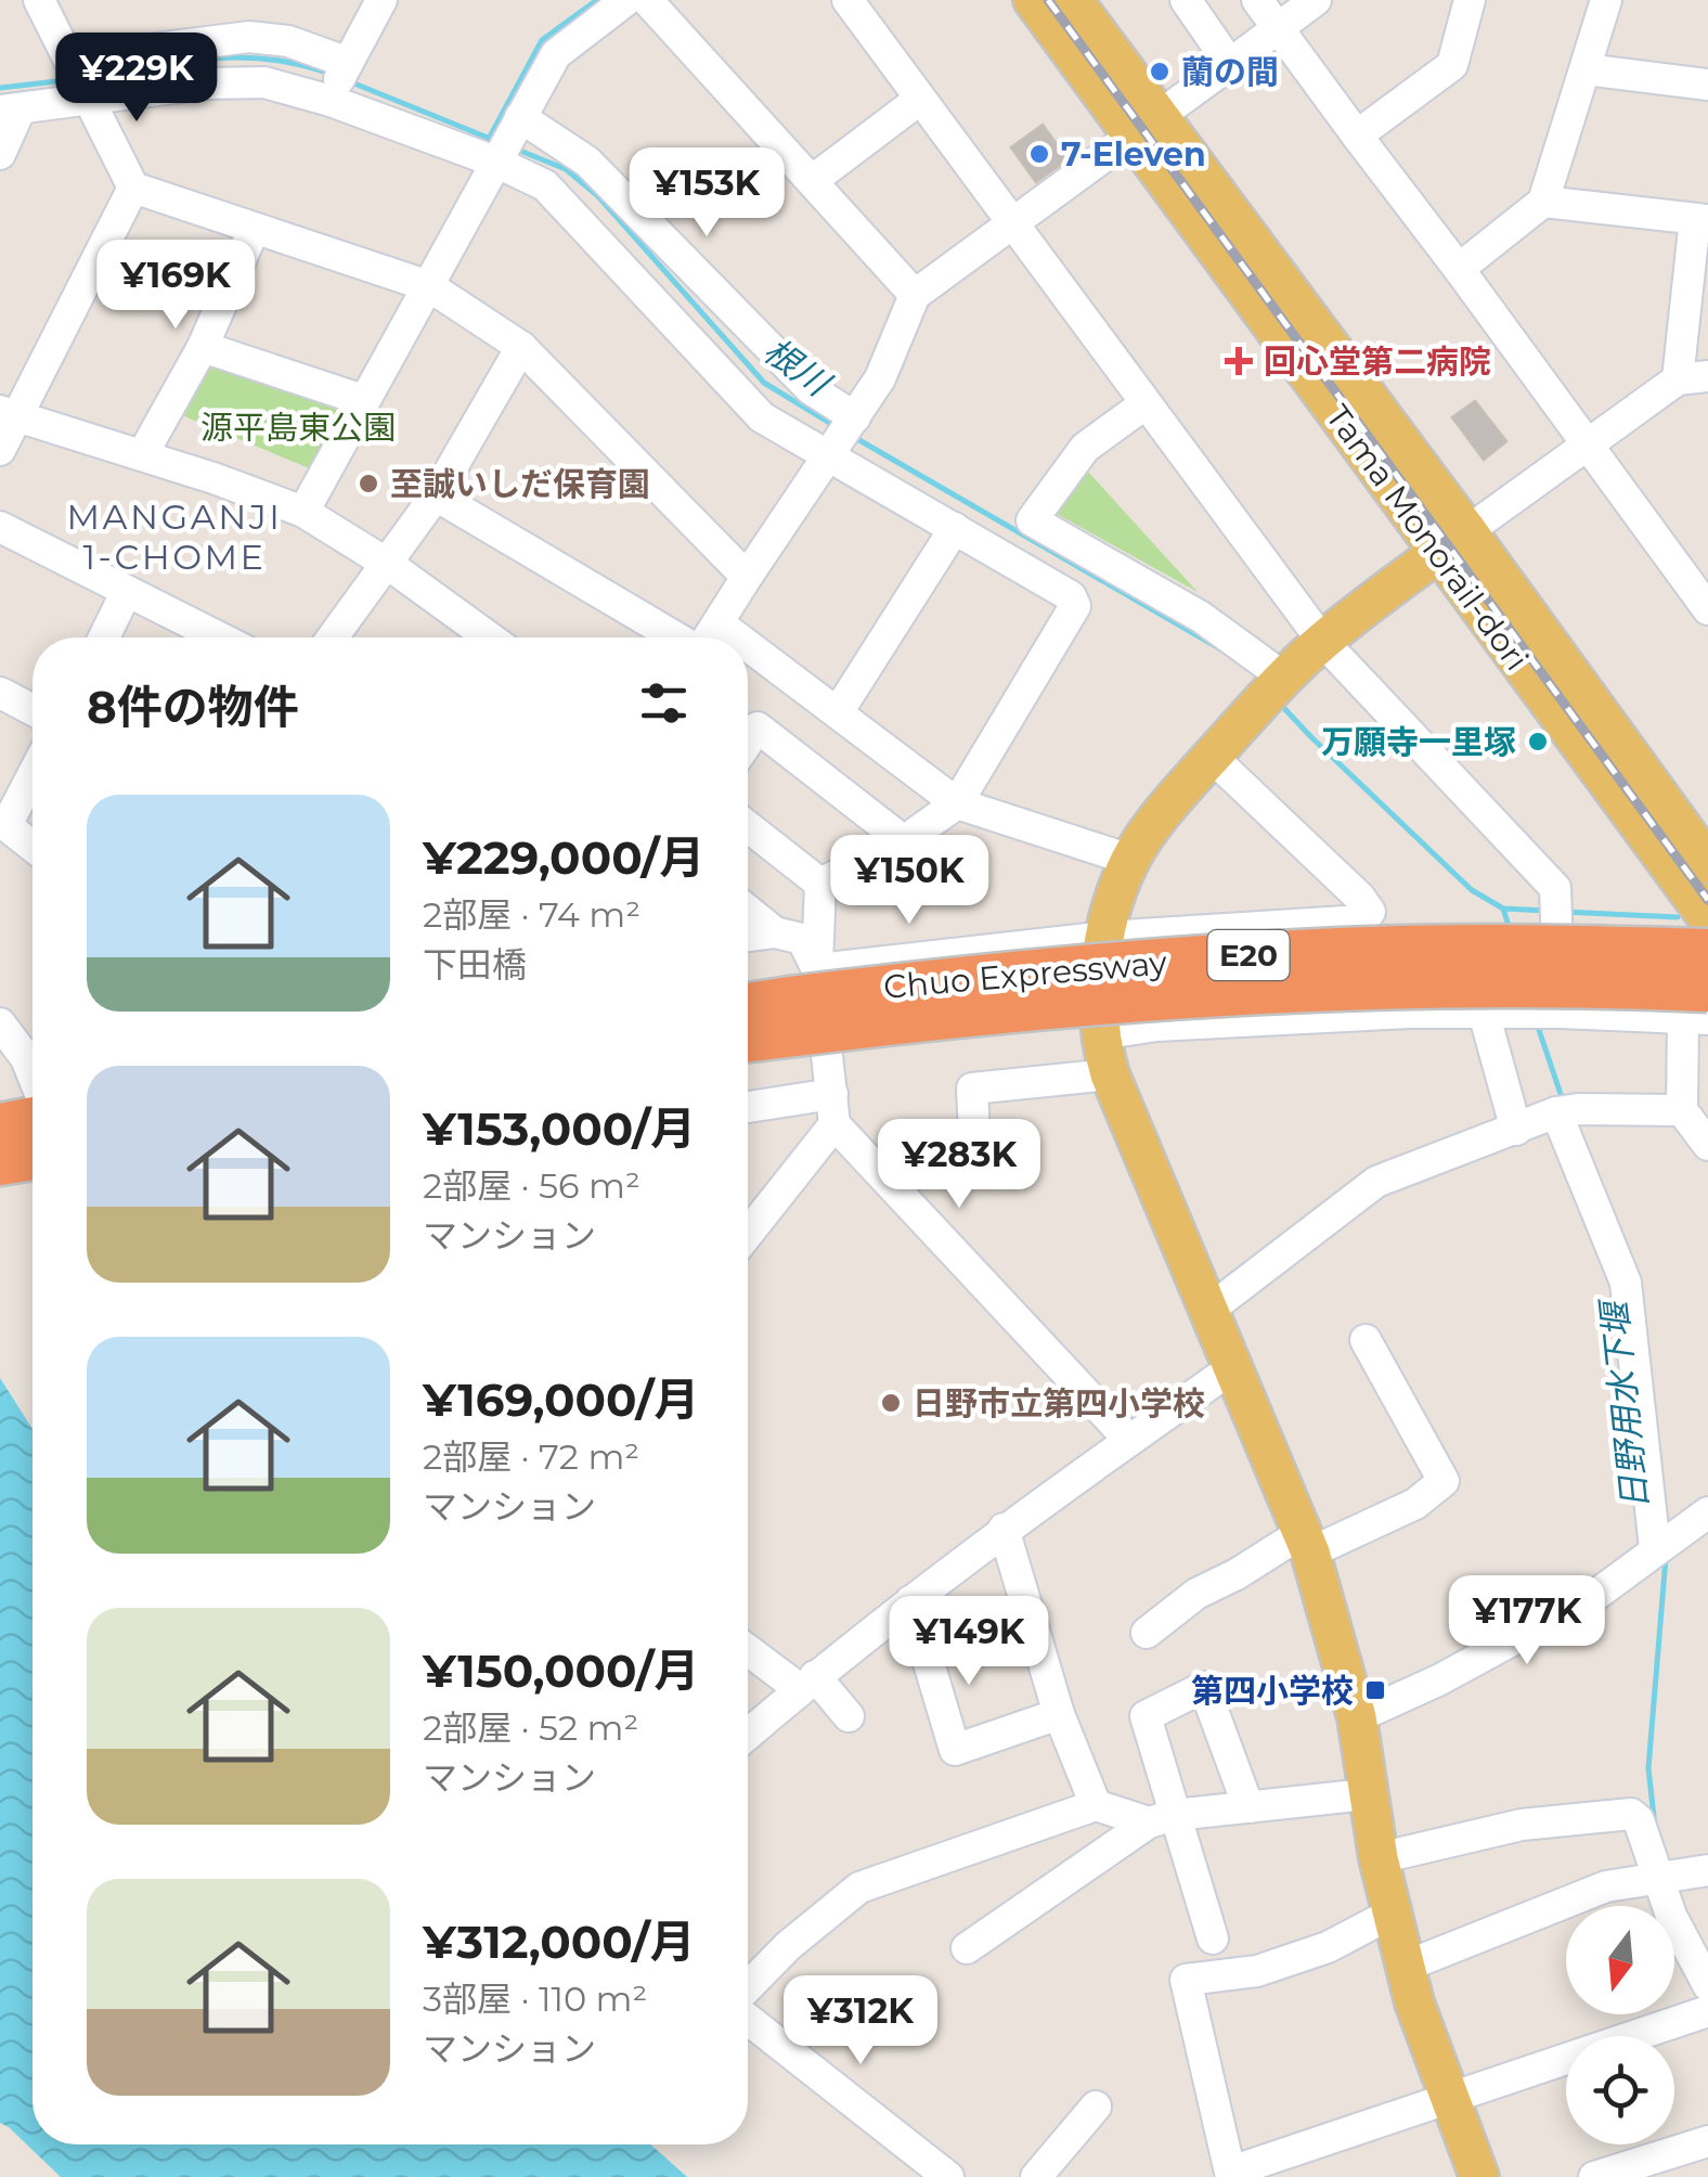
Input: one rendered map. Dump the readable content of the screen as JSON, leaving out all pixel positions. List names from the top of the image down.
{
  "streets": {
    "highway": ["E20", "Chuo Expressway"],
    "main road": ["Tama Monorail-dori"]
  },
  "districts": ["MANGANJI 1-CHOME"],
  "water": ["根川", "日野用水下堰"],
  "parks": ["源平島東公園"],
  "places": {
    "other": [
      "蘭の間",
      "7-Eleven",
      "至誠いしだ保育園",
      "万願寺一里塚",
      "日野市立第四小学校"
    ],
    "health": ["回心堂第二病院"],
    "transit": ["第四小学校"]
  },
  "north": "bottom",
  "page": {
    "price": [
      "¥229K",
      "¥153K",
      "¥169K",
      "¥150K",
      "¥283K",
      "¥177K",
      "¥149K",
      "¥312K"
    ],
    "heading": "8件の物件",
    "list": [
      {
        "name": "¥229,000/月",
        "note": "2部屋 · 74 m² · 下田橋"
      },
      {
        "name": "¥153,000/月",
        "note": "2部屋 · 56 m² · マンション"
      },
      {
        "name": "¥169,000/月",
        "note": "2部屋 · 72 m² · マンション"
      },
      {
        "name": "¥150,000/月",
        "note": "2部屋 · 52 m² · マンション"
      },
      {
        "name": "¥312,000/月",
        "note": "3部屋 · 110 m² · マンション"
      }
    ]
  }
}
